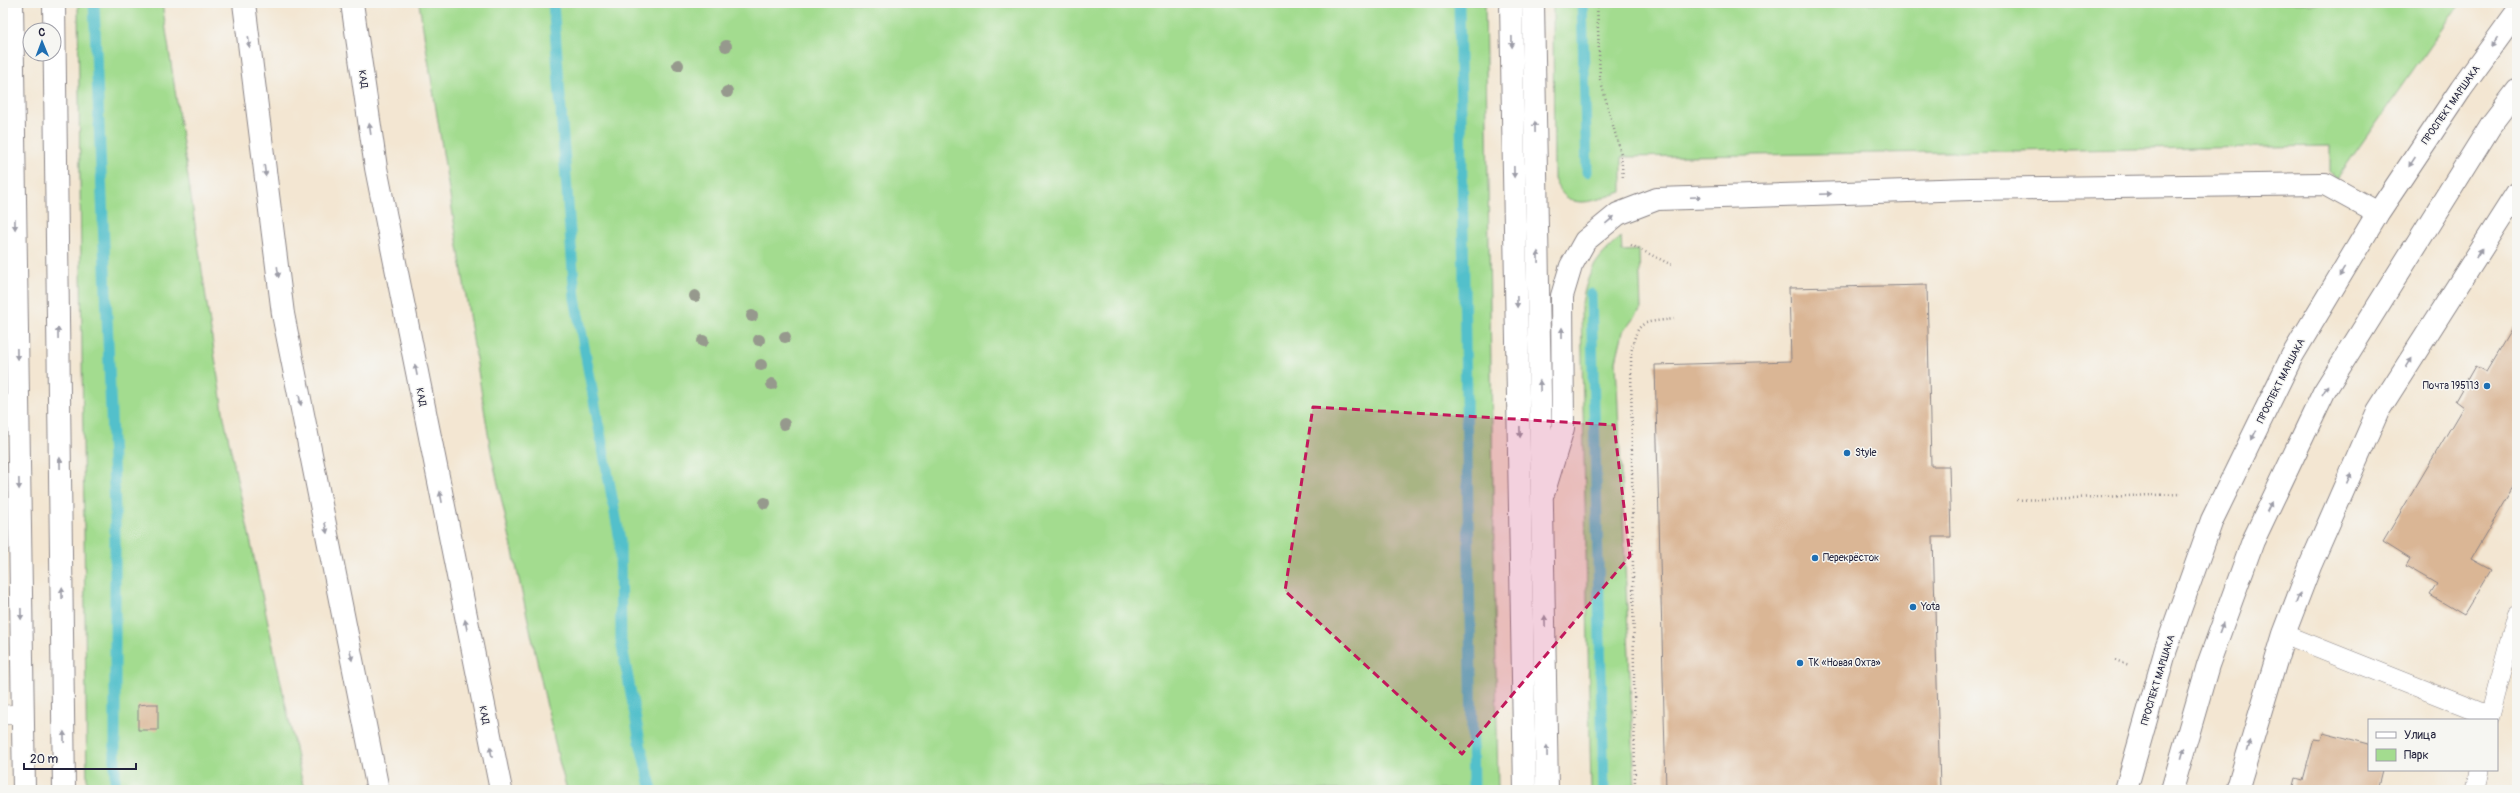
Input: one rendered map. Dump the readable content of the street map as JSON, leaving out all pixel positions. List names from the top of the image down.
{
  "streets": {
    "main road": ["КАД", "ПРОСПЕКТ МАРШАКА"]
  },
  "places": [
    "Почта 195113",
    "Style",
    "Перекрёсток",
    "Yota",
    "ТК «Новая Охта»"
  ],
  "legend": ["Улица", "Парк"],
  "scale_bar": "20 m",
  "north": "top"
}
